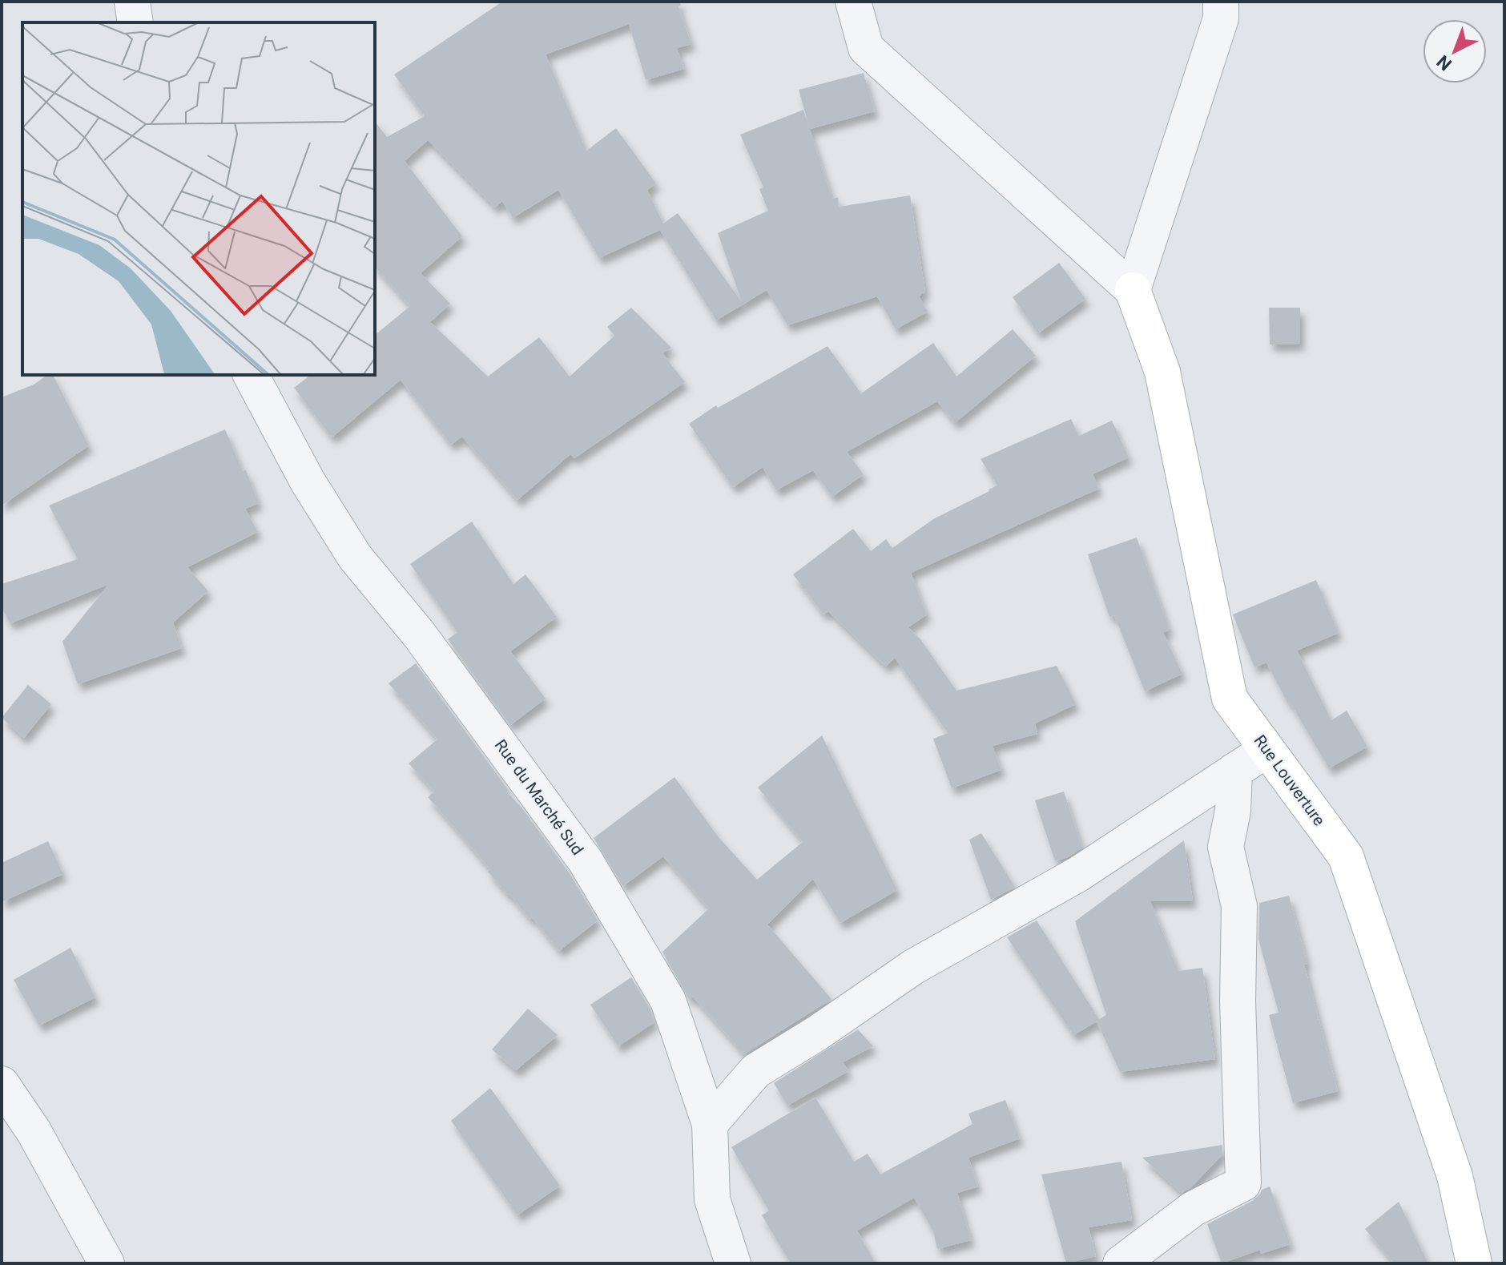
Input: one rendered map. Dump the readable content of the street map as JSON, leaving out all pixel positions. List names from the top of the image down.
{
  "streets": {
    "main road": ["Rue Louverture"],
    "street": ["Rue du Marché Sud"]
  },
  "north": "bottom left"
}
